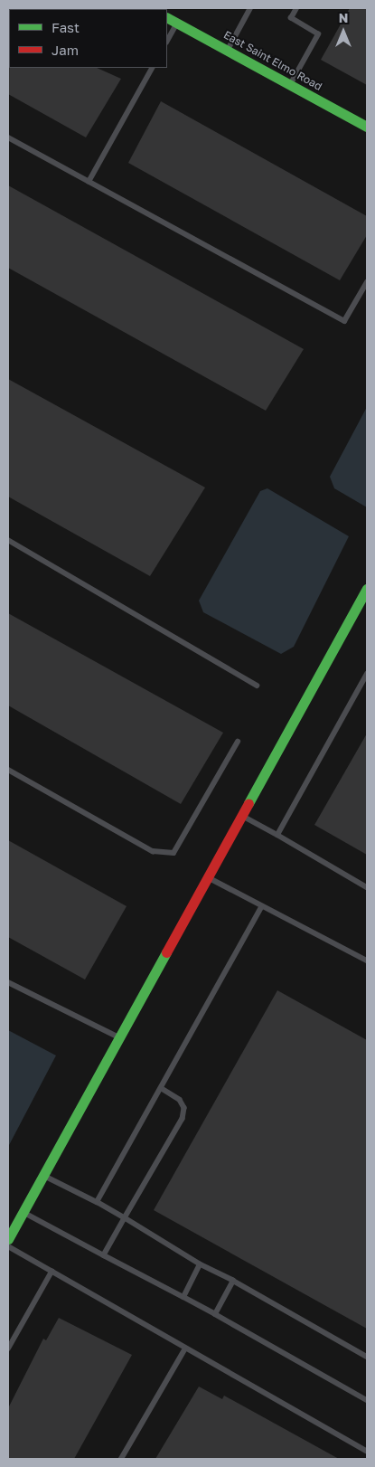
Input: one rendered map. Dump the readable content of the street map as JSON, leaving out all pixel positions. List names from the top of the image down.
{
  "streets": {
    "street": ["East Saint Elmo Road"]
  },
  "legend": ["Fast", "Jam"],
  "north": "top"
}
